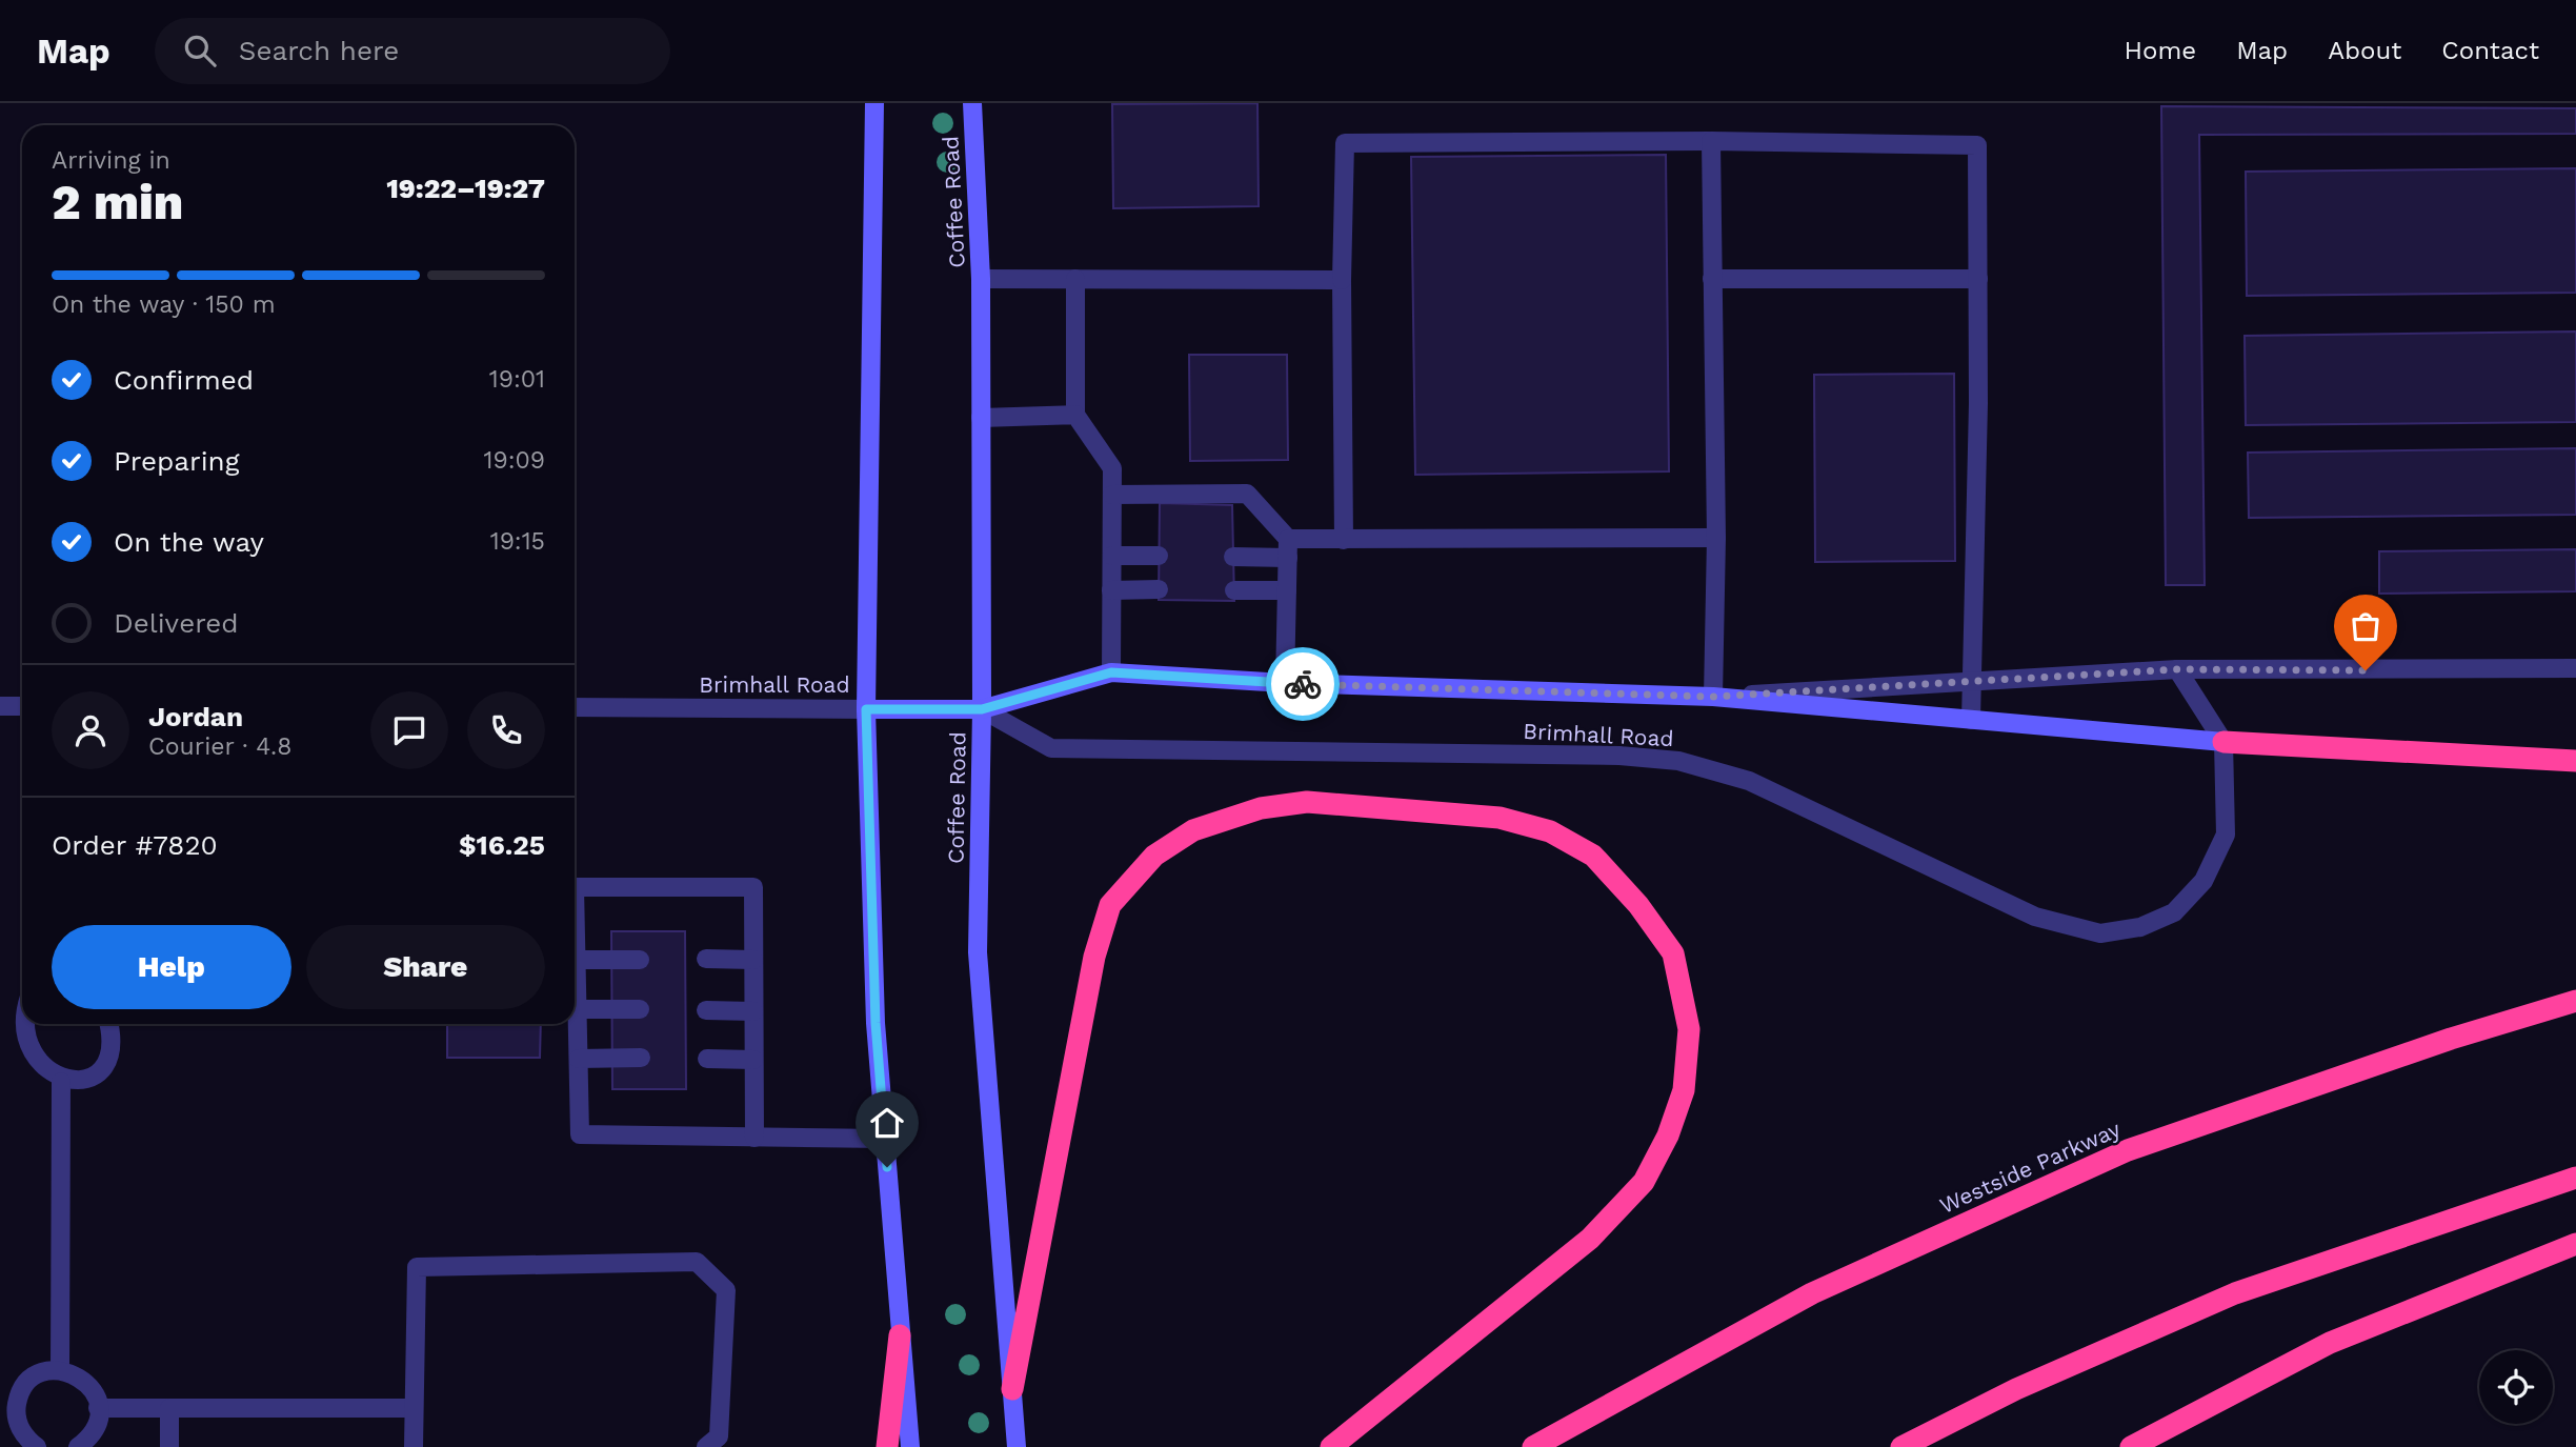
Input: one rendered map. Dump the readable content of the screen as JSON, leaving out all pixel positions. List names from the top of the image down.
{
  "streets": {
    "highway": ["Westside Parkway"],
    "main road": ["Coffee Road", "Brimhall Road"]
  },
  "crossings": [
    ["Coffee Road", "Brimhall Road"]
  ],
  "page": {
    "header": "Map",
    "search": "Search here",
    "nav": [
      "Home",
      "Map",
      "About",
      "Contact"
    ],
    "heading": ["2 min", "Arriving in", "19:22–19:27"],
    "panel": [
      "Jordan",
      "Courier · 4.8",
      "Order #7820",
      "$16.25"
    ],
    "bar": "On the way · 150 m",
    "list": [
      ["Confirmed", "19:01"],
      ["Preparing", "19:09"],
      ["On the way", "19:15"],
      "Delivered"
    ],
    "buttons": ["Help", "Share"]
  }
}
